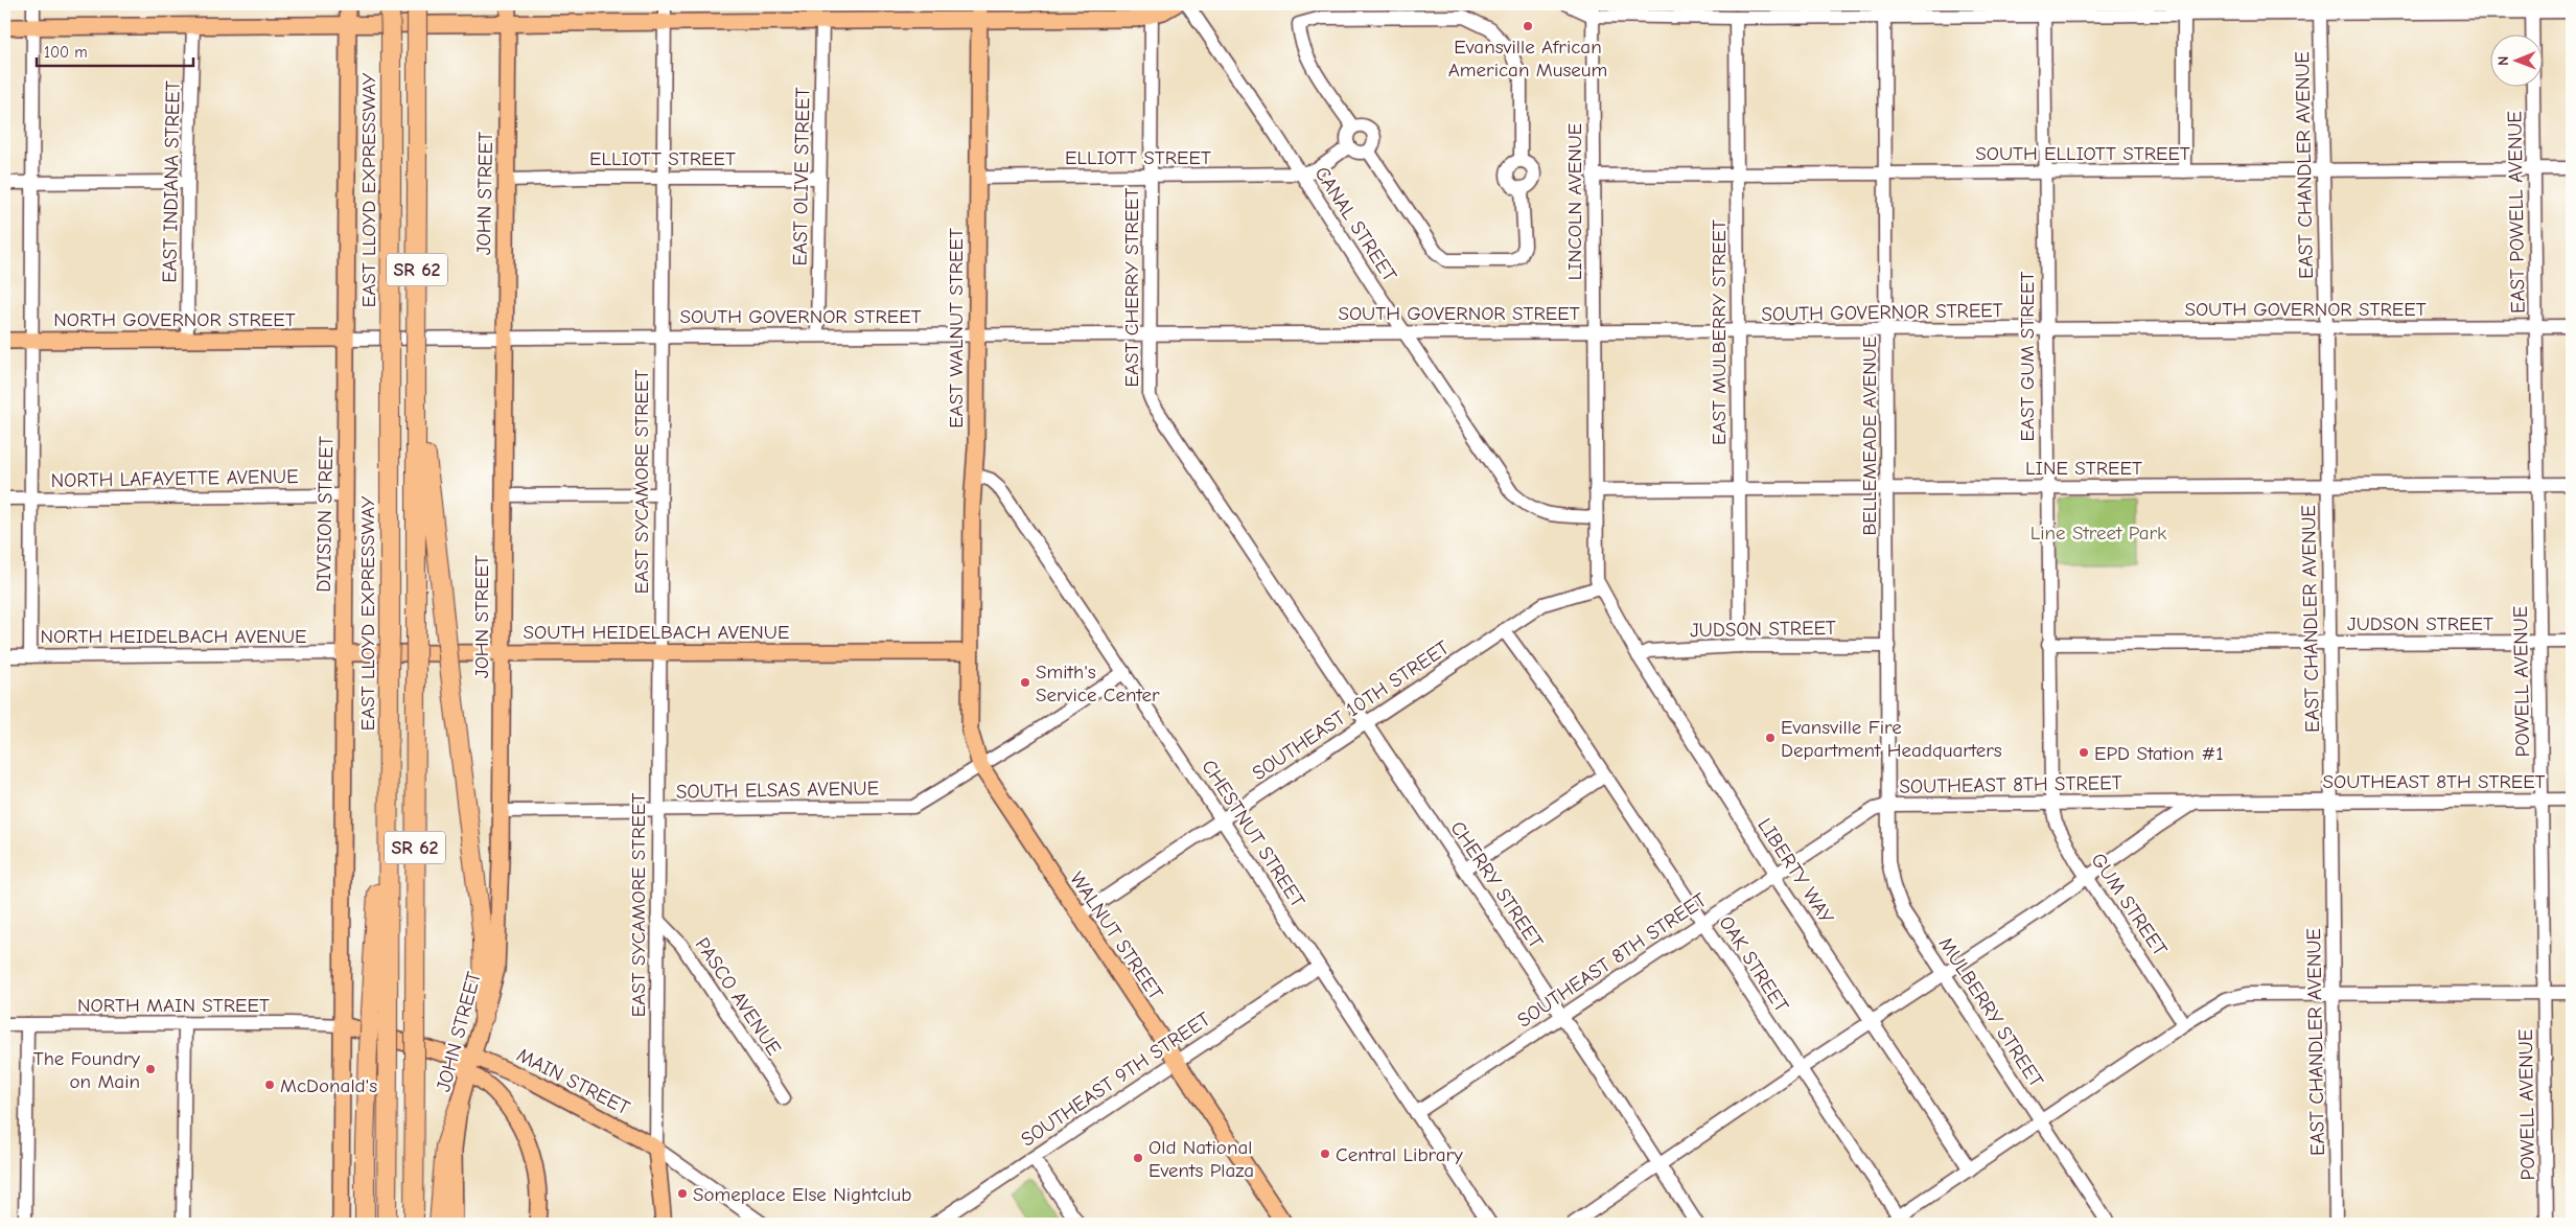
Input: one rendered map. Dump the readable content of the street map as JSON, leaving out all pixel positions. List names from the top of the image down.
{
  "streets": {
    "highway": ["EAST LLOYD EXPRESSWAY", "SR 62"],
    "main road": [
      "JOHN STREET",
      "NORTH GOVERNOR STREET",
      "EAST WALNUT STREET",
      "DIVISION STREET",
      "SOUTH HEIDELBACH AVENUE",
      "WALNUT STREET",
      "MAIN STREET"
    ],
    "street": [
      "SOUTH ELLIOTT STREET",
      "ELLIOTT STREET",
      "EAST CHANDLER AVENUE",
      "EAST OLIVE STREET",
      "EAST INDIANA STREET",
      "LINCOLN AVENUE",
      "EAST POWELL AVENUE",
      "CANAL STREET",
      "EAST CHERRY STREET",
      "SOUTH GOVERNOR STREET",
      "EAST MULBERRY STREET",
      "EAST GUM STREET",
      "BELLEMEADE AVENUE",
      "LINE STREET",
      "NORTH LAFAYETTE AVENUE",
      "EAST SYCAMORE STREET",
      "JUDSON STREET",
      "NORTH HEIDELBACH AVENUE",
      "POWELL AVENUE",
      "SOUTHEAST 10TH STREET",
      "SOUTHEAST 8TH STREET",
      "SOUTH ELSAS AVENUE",
      "CHESTNUT STREET",
      "LIBERTY WAY",
      "CHERRY STREET",
      "GUM STREET",
      "OAK STREET",
      "PASCO AVENUE",
      "NORTH MAIN STREET",
      "MULBERRY STREET",
      "SOUTHEAST 9TH STREET"
    ]
  },
  "crossings": [
    ["SOUTH ELLIOTT STREET", "EAST CHANDLER AVENUE"],
    ["SOUTH ELLIOTT STREET", "LINCOLN AVENUE"],
    ["SOUTH ELLIOTT STREET", "EAST POWELL AVENUE"],
    ["SOUTH ELLIOTT STREET", "EAST MULBERRY STREET"],
    ["SOUTH ELLIOTT STREET", "EAST GUM STREET"],
    ["SOUTH ELLIOTT STREET", "BELLEMEADE AVENUE"],
    ["ELLIOTT STREET", "EAST OLIVE STREET"],
    ["ELLIOTT STREET", "JOHN STREET"],
    ["ELLIOTT STREET", "CANAL STREET"],
    ["ELLIOTT STREET", "EAST CHERRY STREET"],
    ["ELLIOTT STREET", "EAST WALNUT STREET"],
    ["ELLIOTT STREET", "EAST SYCAMORE STREET"],
    ["EAST CHANDLER AVENUE", "SOUTH GOVERNOR STREET"],
    ["EAST CHANDLER AVENUE", "LINE STREET"],
    ["EAST CHANDLER AVENUE", "JUDSON STREET"],
    ["EAST CHANDLER AVENUE", "SOUTHEAST 8TH STREET"],
    ["EAST OLIVE STREET", "SOUTH GOVERNOR STREET"],
    ["EAST INDIANA STREET", "NORTH GOVERNOR STREET"],
    ["JOHN STREET", "SOUTH GOVERNOR STREET"],
    ["JOHN STREET", "SOUTH HEIDELBACH AVENUE"],
    ["JOHN STREET", "SOUTH ELSAS AVENUE"],
    ["JOHN STREET", "MAIN STREET"],
    ["LINCOLN AVENUE", "CANAL STREET"],
    ["LINCOLN AVENUE", "SOUTH GOVERNOR STREET"],
    ["LINCOLN AVENUE", "LINE STREET"],
    ["LINCOLN AVENUE", "SOUTHEAST 10TH STREET"],
    ["LINCOLN AVENUE", "LIBERTY WAY"],
    ["EAST POWELL AVENUE", "SOUTH GOVERNOR STREET"],
    ["EAST POWELL AVENUE", "POWELL AVENUE"],
    ["CANAL STREET", "SOUTH GOVERNOR STREET"],
    ["EAST CHERRY STREET", "SOUTH GOVERNOR STREET"],
    ["EAST CHERRY STREET", "CHERRY STREET"],
    ["SOUTH GOVERNOR STREET", "NORTH GOVERNOR STREET"],
    ["SOUTH GOVERNOR STREET", "EAST WALNUT STREET"],
    ["SOUTH GOVERNOR STREET", "EAST MULBERRY STREET"],
    ["SOUTH GOVERNOR STREET", "EAST GUM STREET"],
    ["SOUTH GOVERNOR STREET", "BELLEMEADE AVENUE"],
    ["SOUTH GOVERNOR STREET", "EAST SYCAMORE STREET"],
    ["SOUTH GOVERNOR STREET", "DIVISION STREET"],
    ["SOUTH GOVERNOR STREET", "POWELL AVENUE"],
    ["NORTH GOVERNOR STREET", "DIVISION STREET"],
    ["EAST WALNUT STREET", "SOUTH HEIDELBACH AVENUE"],
    ["EAST WALNUT STREET", "CHESTNUT STREET"],
    ["EAST WALNUT STREET", "WALNUT STREET"],
    ["EAST MULBERRY STREET", "LINE STREET"],
    ["EAST MULBERRY STREET", "JUDSON STREET"],
    ["EAST GUM STREET", "LINE STREET"],
    ["EAST GUM STREET", "JUDSON STREET"],
    ["EAST GUM STREET", "SOUTHEAST 8TH STREET"],
    ["EAST GUM STREET", "GUM STREET"],
    ["BELLEMEADE AVENUE", "LINE STREET"],
    ["BELLEMEADE AVENUE", "JUDSON STREET"],
    ["BELLEMEADE AVENUE", "SOUTHEAST 8TH STREET"],
    ["BELLEMEADE AVENUE", "MULBERRY STREET"],
    ["LINE STREET", "POWELL AVENUE"],
    ["NORTH LAFAYETTE AVENUE", "DIVISION STREET"],
    ["EAST SYCAMORE STREET", "SOUTH HEIDELBACH AVENUE"],
    ["EAST SYCAMORE STREET", "SOUTH ELSAS AVENUE"],
    ["EAST SYCAMORE STREET", "PASCO AVENUE"],
    ["EAST SYCAMORE STREET", "MAIN STREET"],
    ["DIVISION STREET", "SOUTH HEIDELBACH AVENUE"],
    ["DIVISION STREET", "NORTH HEIDELBACH AVENUE"],
    ["DIVISION STREET", "NORTH MAIN STREET"],
    ["DIVISION STREET", "MAIN STREET"],
    ["JUDSON STREET", "POWELL AVENUE"],
    ["JUDSON STREET", "LIBERTY WAY"],
    ["SOUTH HEIDELBACH AVENUE", "NORTH HEIDELBACH AVENUE"],
    ["SOUTH HEIDELBACH AVENUE", "WALNUT STREET"],
    ["POWELL AVENUE", "SOUTHEAST 8TH STREET"],
    ["SOUTHEAST 10TH STREET", "CHESTNUT STREET"],
    ["SOUTHEAST 10TH STREET", "LIBERTY WAY"],
    ["SOUTHEAST 10TH STREET", "CHERRY STREET"],
    ["SOUTHEAST 10TH STREET", "WALNUT STREET"],
    ["SOUTHEAST 10TH STREET", "OAK STREET"],
    ["SOUTHEAST 8TH STREET", "CHESTNUT STREET"],
    ["SOUTHEAST 8TH STREET", "LIBERTY WAY"],
    ["SOUTHEAST 8TH STREET", "CHERRY STREET"],
    ["SOUTHEAST 8TH STREET", "GUM STREET"],
    ["SOUTHEAST 8TH STREET", "OAK STREET"],
    ["SOUTHEAST 8TH STREET", "MULBERRY STREET"],
    ["SOUTH ELSAS AVENUE", "CHESTNUT STREET"],
    ["SOUTH ELSAS AVENUE", "WALNUT STREET"],
    ["CHESTNUT STREET", "SOUTHEAST 9TH STREET"],
    ["WALNUT STREET", "SOUTHEAST 9TH STREET"],
    ["NORTH MAIN STREET", "MAIN STREET"]
  ],
  "parks": ["Line Street Park"],
  "places": [
    "Evansville African American Museum",
    "Smith's Service Center",
    "Evansville Fire Department Headquarters",
    "EPD Station #1",
    "The Foundry on Main",
    "McDonald's",
    "Central Library",
    "Old National Events Plaza",
    "Someplace Else Nightclub"
  ],
  "scale_bar": "100 m",
  "north": "left"
}
